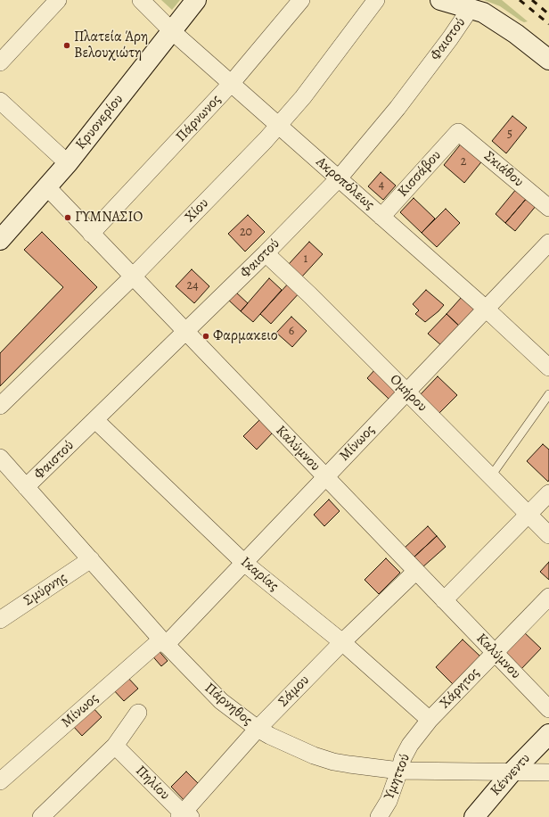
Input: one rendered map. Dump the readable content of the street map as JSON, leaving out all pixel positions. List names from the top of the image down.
{
  "streets": {
    "street": [
      "Φαιστού",
      "Πάρνωνος",
      "Κρυονερίου",
      "Σκιάθου",
      "Κισσάβου",
      "Ακροπόλεως",
      "Χίου",
      "Ομήρου",
      "Μίνωος",
      "Καλύμνου",
      "Ικαρίας",
      "Σμύρνης",
      "Χάρητος",
      "Σάμου",
      "Πάρνηθος",
      "Κέννεντυ",
      "Υμηττού",
      "Πηλίου"
    ]
  },
  "crossings": [
    ["Φαιστού", "Ακροπόλεως"],
    ["Φαιστού", "Ομήρου"],
    ["Φαιστού", "Καλύμνου"],
    ["Φαιστού", "Ικαρίας"],
    ["Φαιστού", "Πάρνηθος"],
    ["Πάρνωνος", "Ακροπόλεως"],
    ["Πάρνωνος", "Καλύμνου"],
    ["Κρυονερίου", "Ακροπόλεως"],
    ["Κρυονερίου", "Καλύμνου"],
    ["Σκιάθου", "Κισσάβου"],
    ["Κισσάβου", "Ακροπόλεως"],
    ["Ακροπόλεως", "Χίου"],
    ["Ακροπόλεως", "Μίνωος"],
    ["Χίου", "Καλύμνου"],
    ["Ομήρου", "Μίνωος"],
    ["Μίνωος", "Καλύμνου"],
    ["Μίνωος", "Ικαρίας"],
    ["Μίνωος", "Πάρνηθος"],
    ["Καλύμνου", "Χάρητος"],
    ["Καλύμνου", "Σάμου"],
    ["Ικαρίας", "Χάρητος"],
    ["Ικαρίας", "Σάμου"],
    ["Ικαρίας", "Υμηττού"],
    ["Σμύρνης", "Πάρνηθος"],
    ["Χάρητος", "Υμηττού"],
    ["Σάμου", "Πάρνηθος"],
    ["Σάμου", "Πηλίου"],
    ["Πάρνηθος", "Κέννεντυ"],
    ["Πάρνηθος", "Υμηττού"]
  ],
  "places": ["Πλατεία Άρη Βελουχιώτη", "ΓΥΜΝΑΣΙΟ", "Φαρμακειο"],
  "house_numbers": [
    "5",
    "2",
    "4",
    "20",
    "1",
    "24",
    "6"
  ]
}
